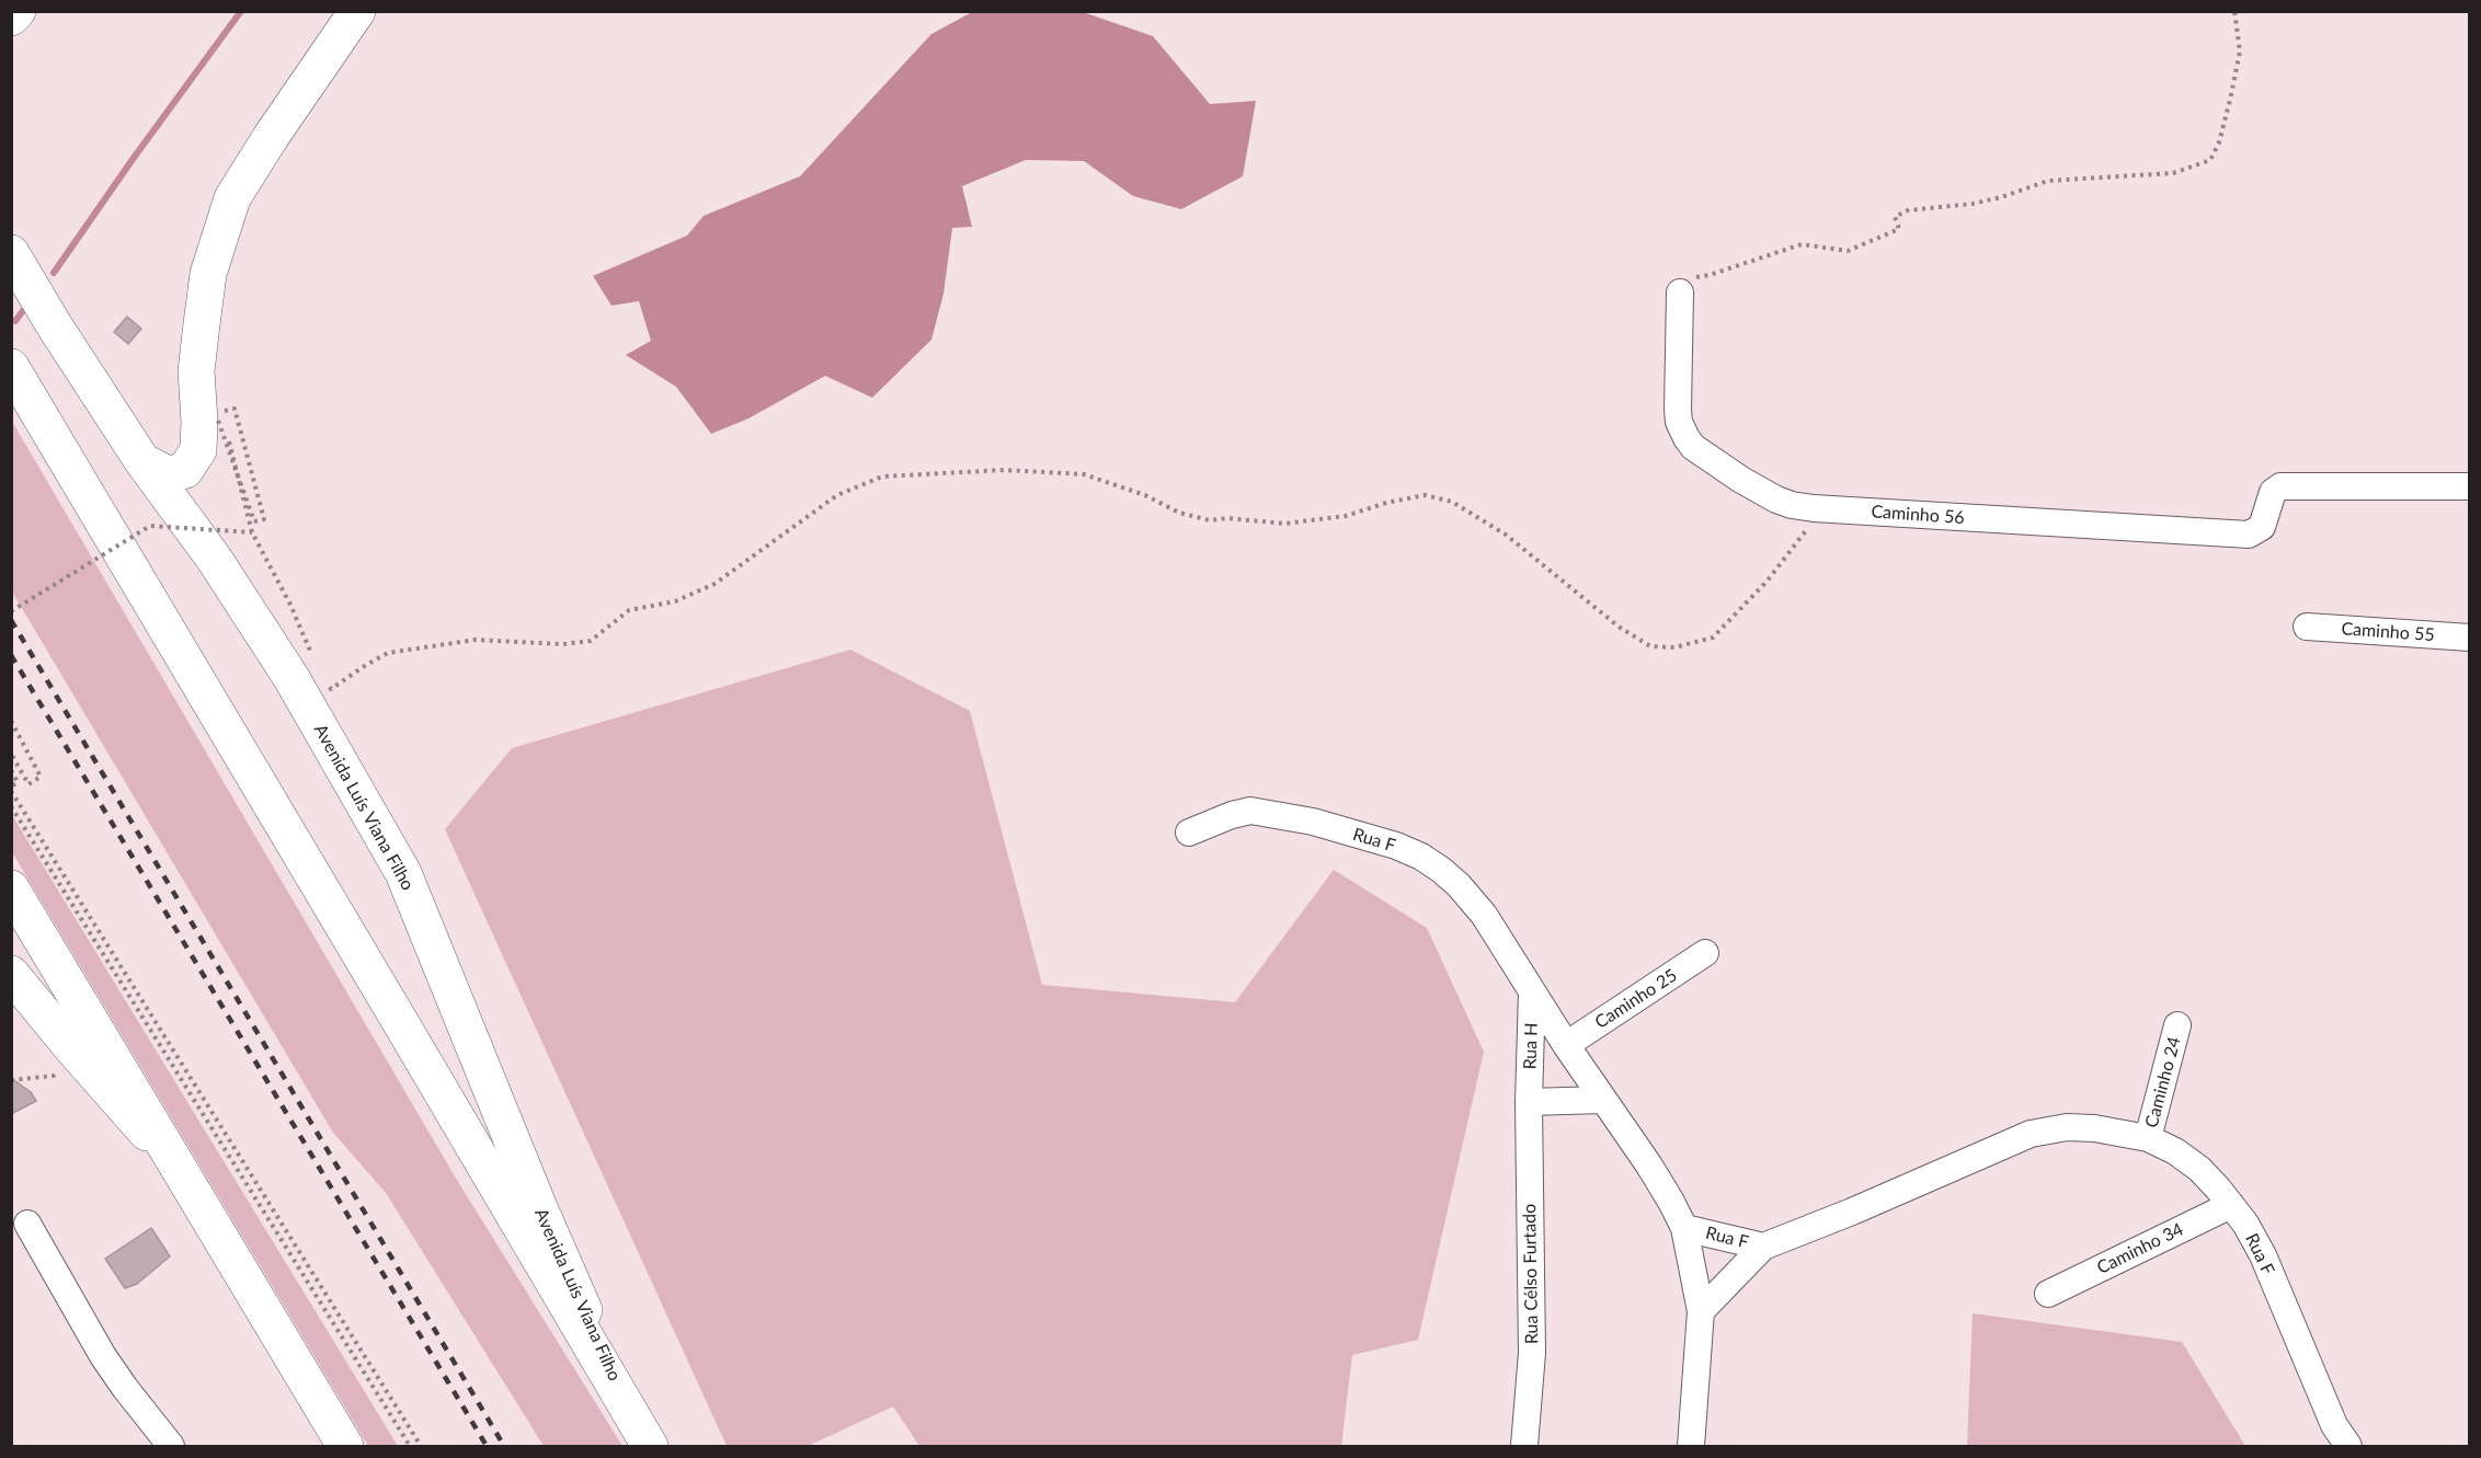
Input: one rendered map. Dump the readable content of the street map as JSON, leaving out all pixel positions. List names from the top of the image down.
{
  "streets": {
    "main road": ["Avenida Luís Viana Filho"],
    "street": [
      "Caminho 56",
      "Caminho 55",
      "Rua F",
      "Caminho 25",
      "Rua H",
      "Caminho 24",
      "Caminho 34",
      "Rua Célso Furtado"
    ]
  },
  "crossings": [
    ["Rua F", "Caminho 25"],
    ["Rua F", "Rua H"],
    ["Rua F", "Caminho 24"],
    ["Rua F", "Caminho 34"],
    ["Rua H", "Rua Célso Furtado"]
  ]
}
